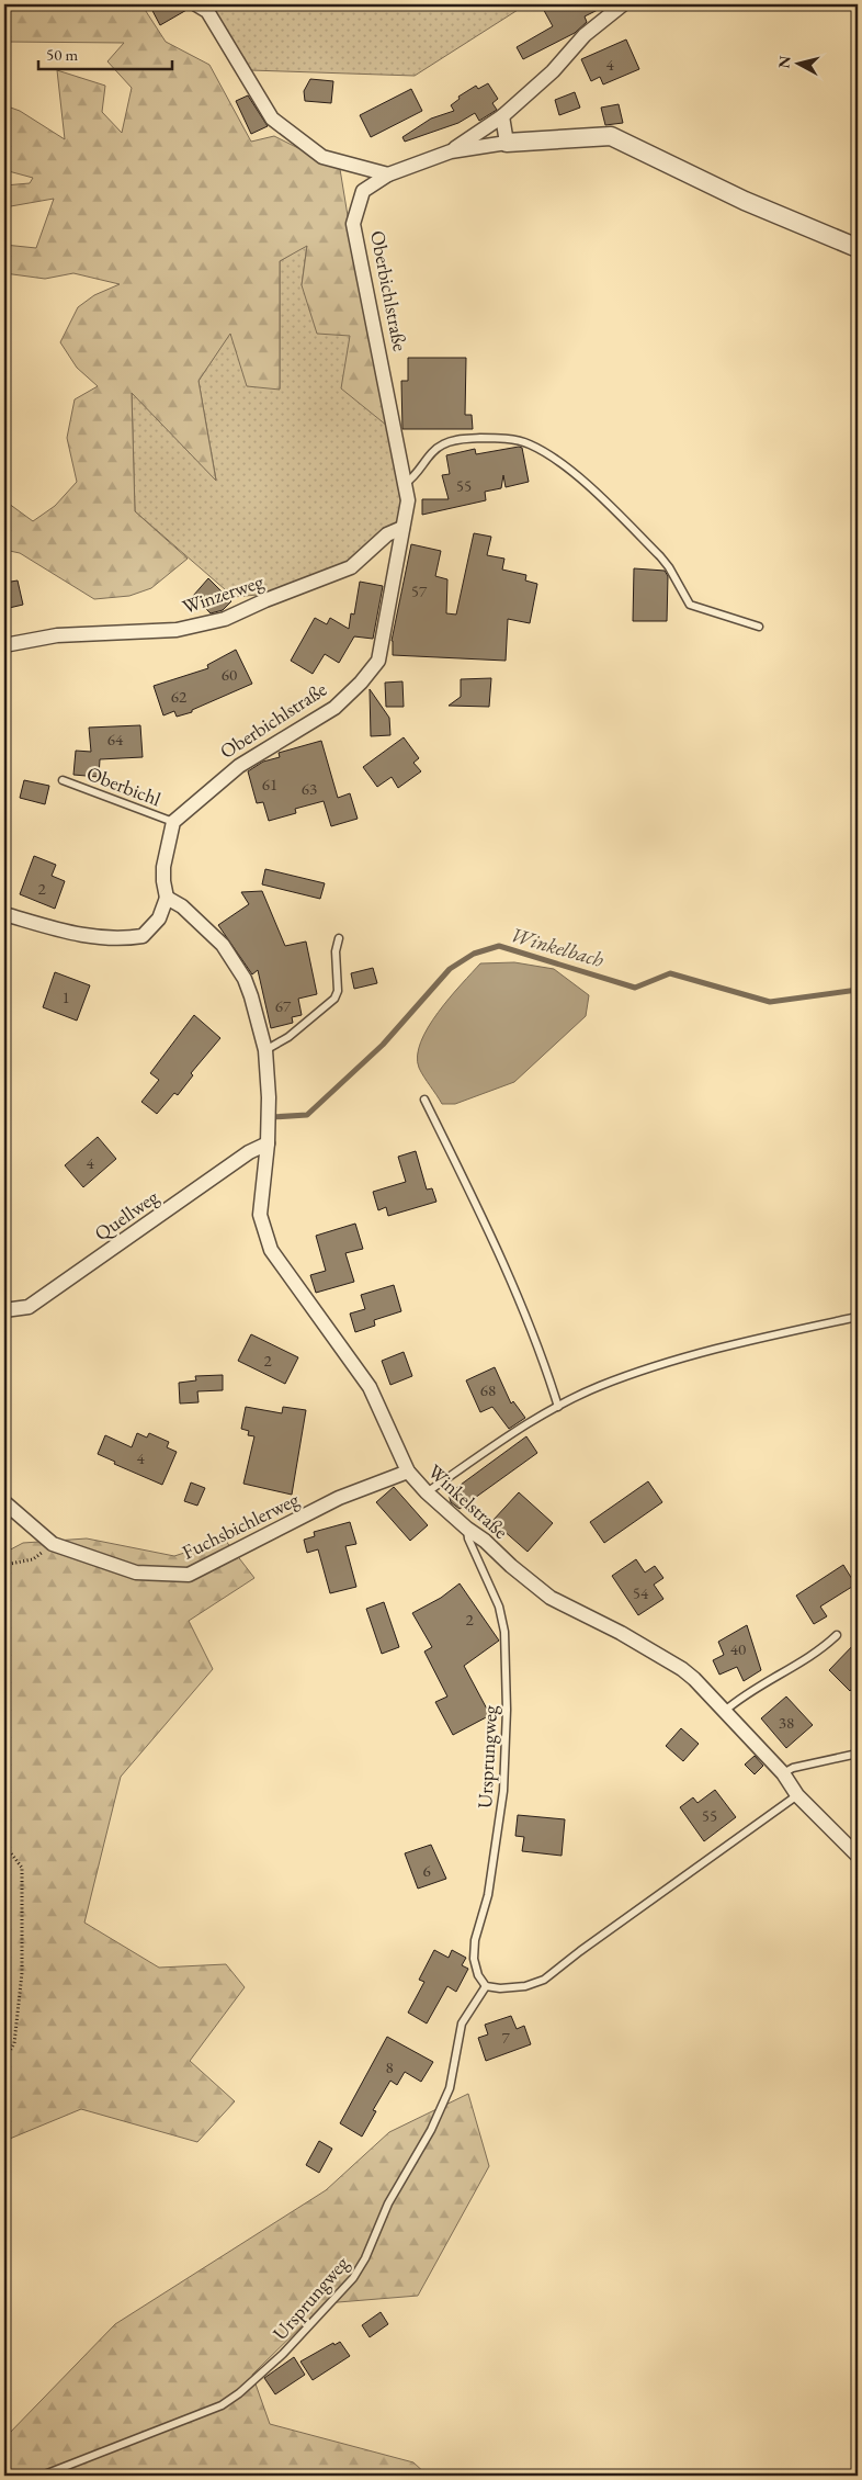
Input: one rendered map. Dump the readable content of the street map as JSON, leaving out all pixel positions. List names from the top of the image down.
{
  "streets": {
    "street": [
      "Oberbichlstraße",
      "Winzerweg",
      "Quellweg",
      "Winkelstraße",
      "Fuchsbichlerweg"
    ],
    "lane": ["Oberbichl", "Ursprungweg"]
  },
  "crossings": [
    ["Oberbichlstraße", "Winzerweg"],
    ["Oberbichlstraße", "Oberbichl"],
    ["Quellweg", "Winkelstraße"],
    ["Winkelstraße", "Fuchsbichlerweg"],
    ["Winkelstraße", "Ursprungweg"]
  ],
  "water": ["Winkelbach"],
  "house_numbers": [
    "4",
    "55",
    "57",
    "60",
    "62",
    "64",
    "61",
    "63",
    "2",
    "1",
    "67",
    "4",
    "2",
    "68",
    "4",
    "54",
    "2",
    "40",
    "38",
    "55",
    "6",
    "7",
    "8"
  ],
  "scale_bar": "50 m",
  "north": "left"
}
